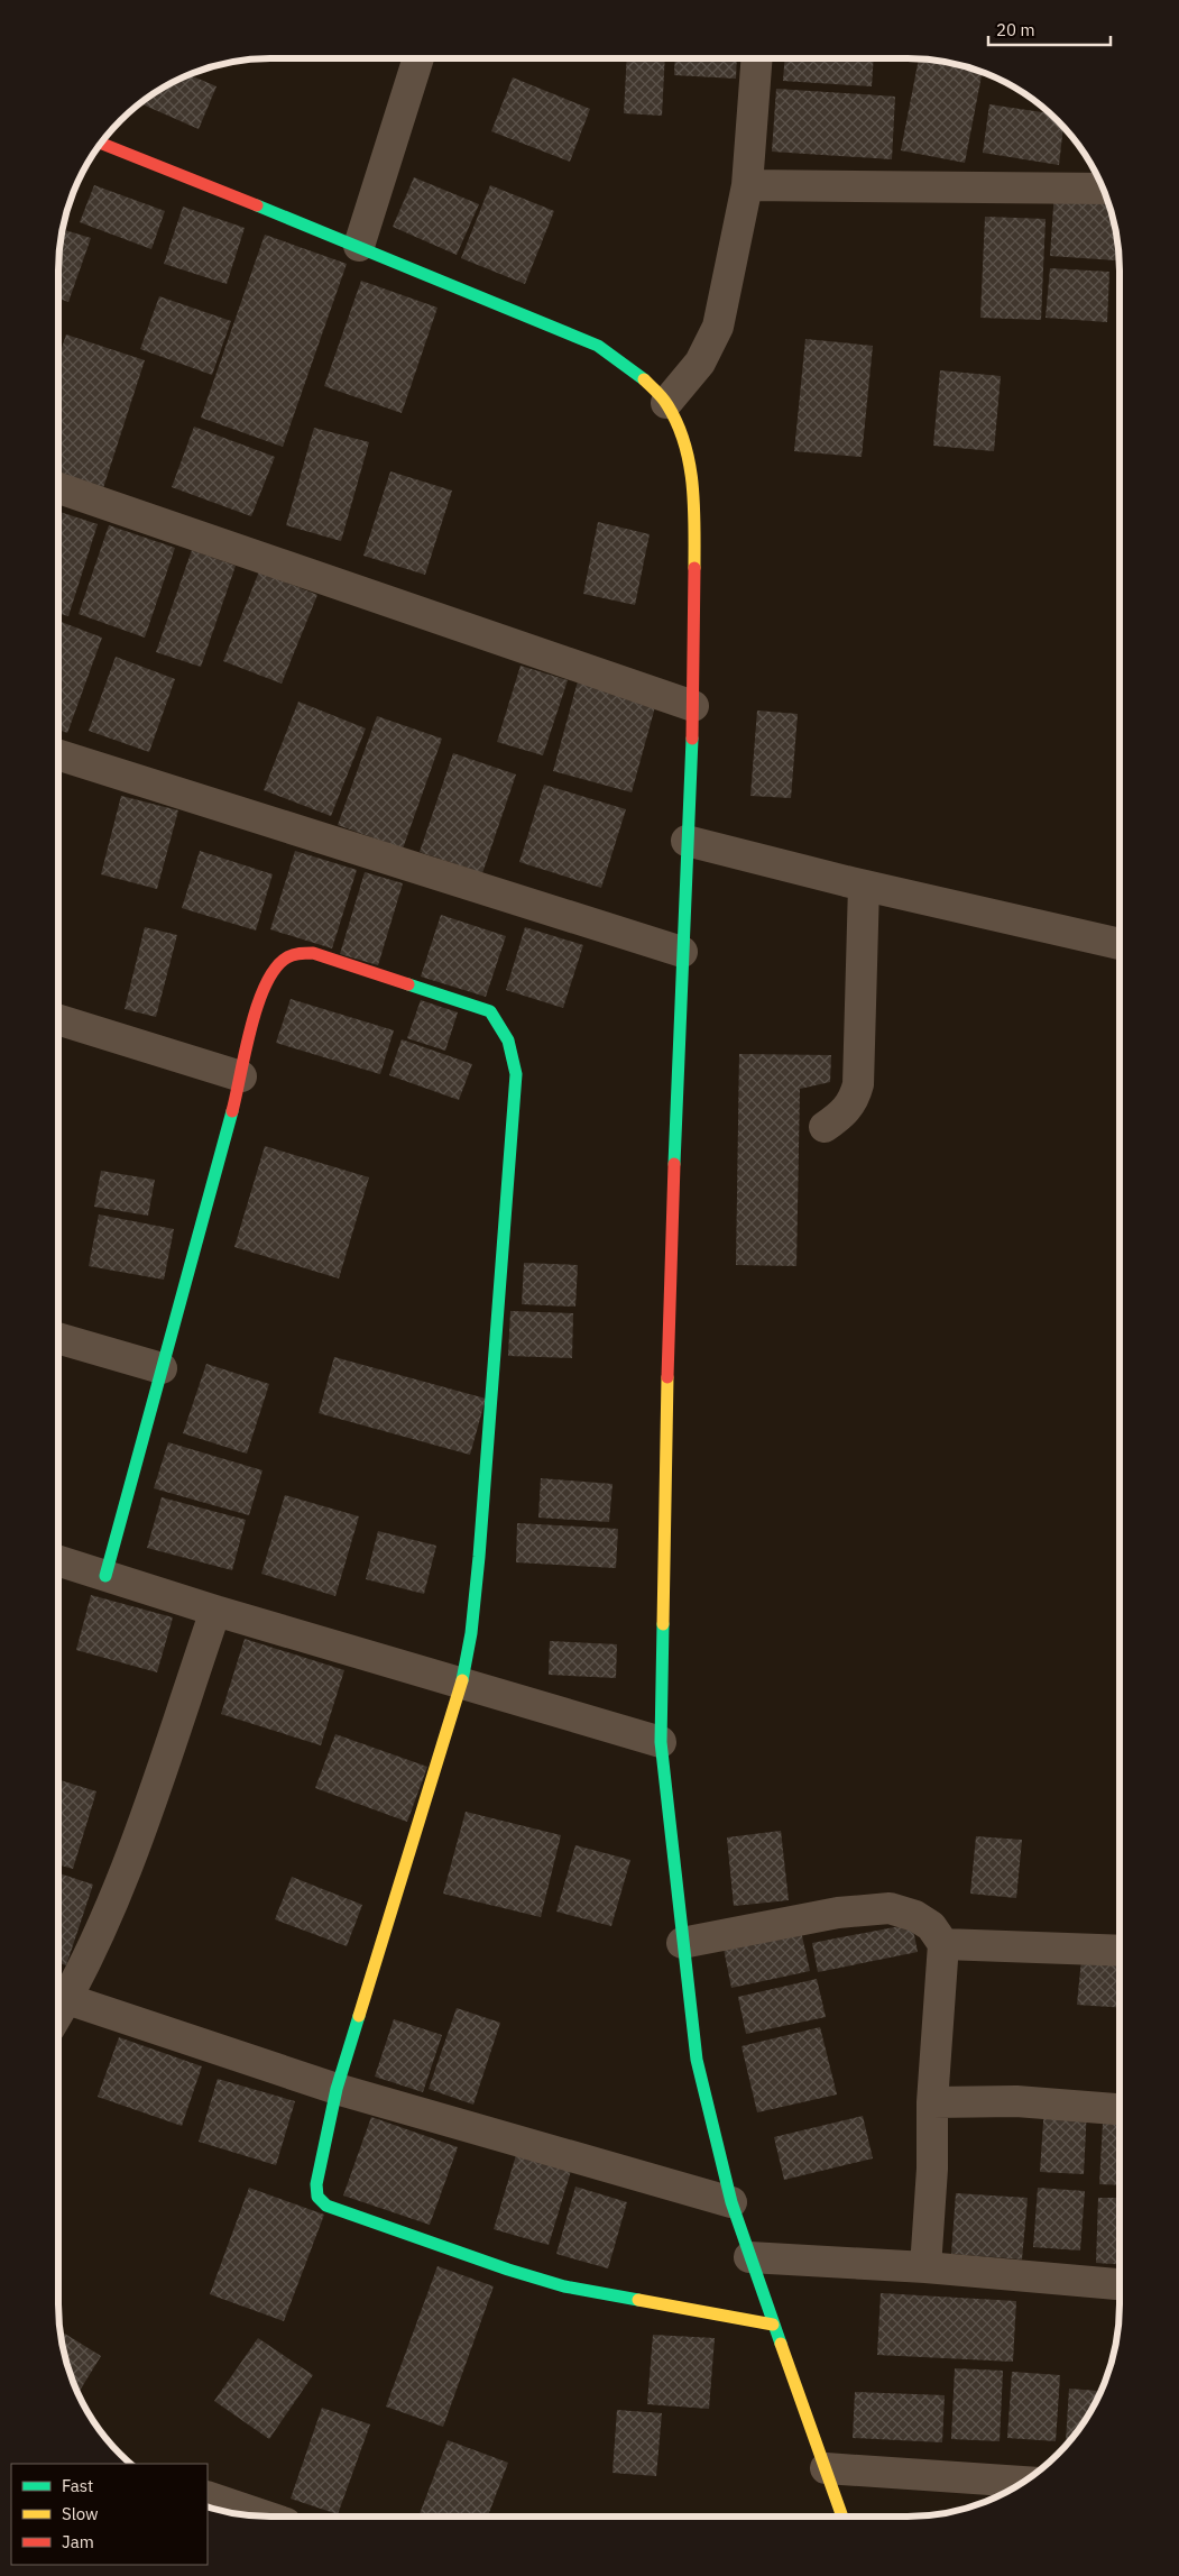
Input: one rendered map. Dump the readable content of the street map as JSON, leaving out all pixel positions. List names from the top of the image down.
{
  "legend": ["Fast", "Slow", "Jam"],
  "scale_bar": "20 m"
}
